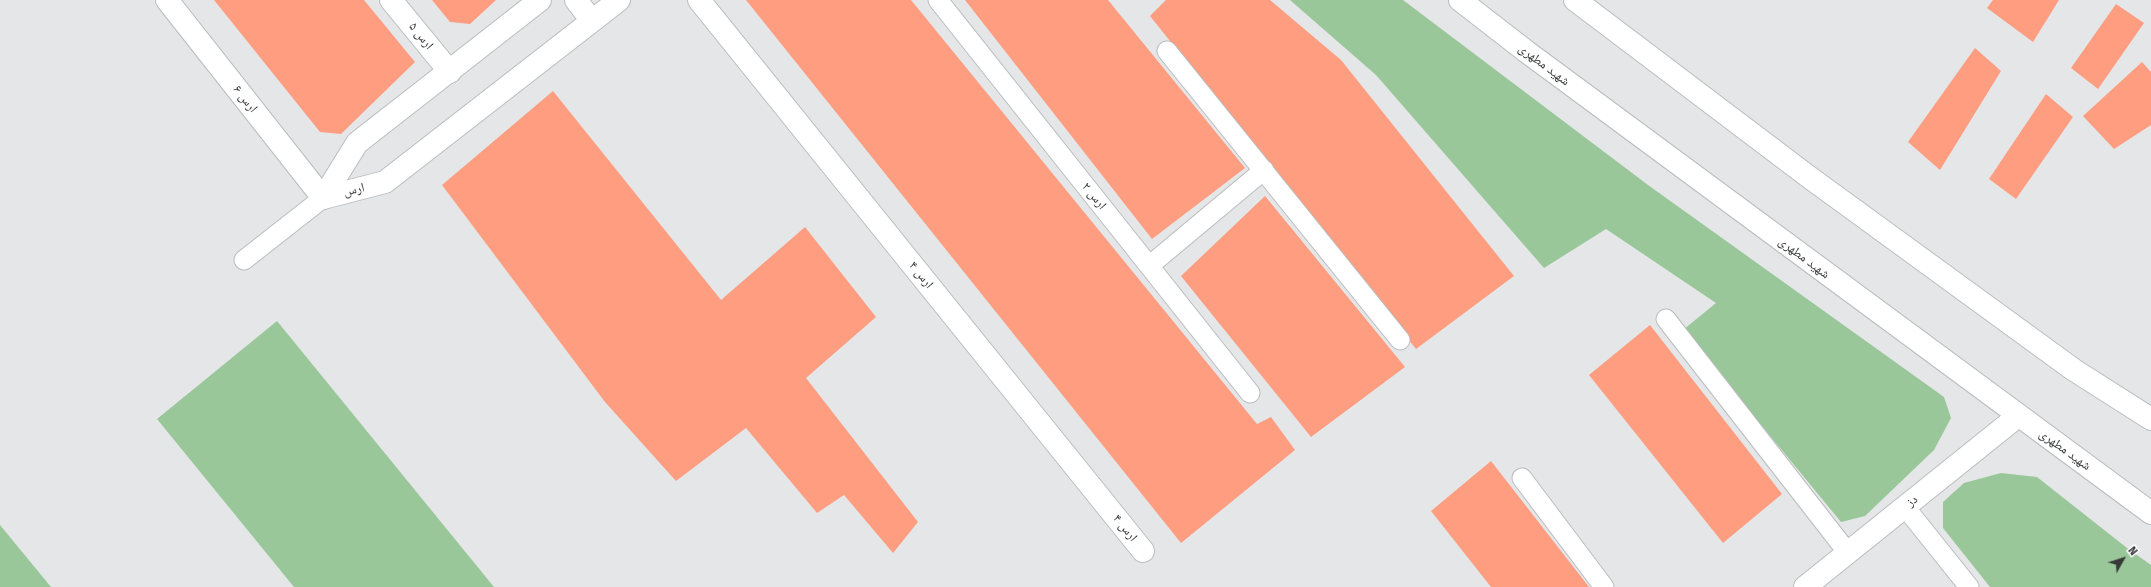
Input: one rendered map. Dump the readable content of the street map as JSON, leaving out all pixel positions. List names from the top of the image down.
{
  "streets": {
    "street": [
      "ارس ۵",
      "شهید مطهری",
      "ارس ۶",
      "ارس",
      "ارس ۴",
      "دز"
    ],
    "lane": ["ارس ۲"]
  },
  "crossings": [
    ["ارس ۵", "ارس"],
    ["شهید مطهری", "دز"],
    ["ارس ۶", "ارس"]
  ],
  "north": "top right"
}
